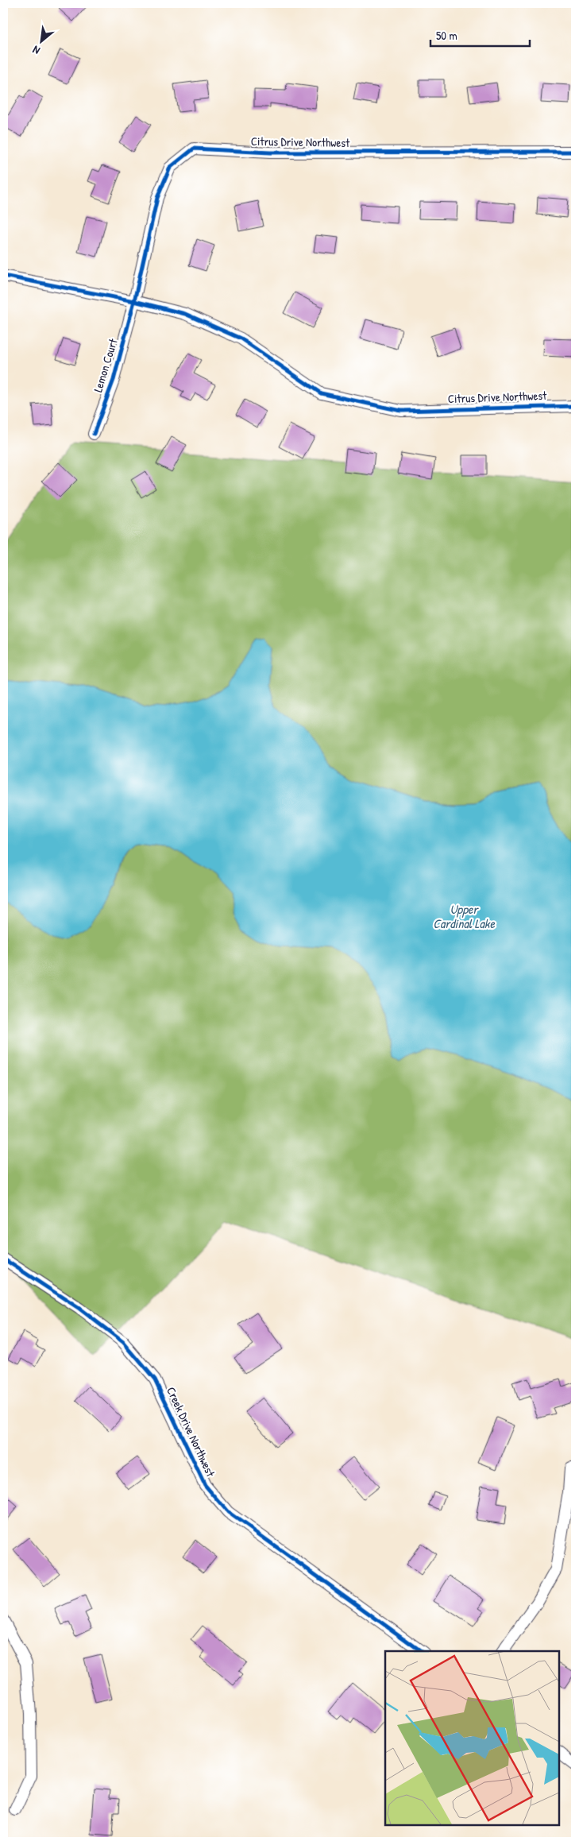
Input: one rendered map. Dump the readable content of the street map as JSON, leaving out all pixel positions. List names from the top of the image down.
{
  "streets": {
    "street": ["Citrus Drive Northwest", "Lemon Court", "Creek Drive Northwest"]
  },
  "crossings": [
    ["Citrus Drive Northwest", "Lemon Court"]
  ],
  "water": ["Upper Cardinal Lake"],
  "scale_bar": "50 m",
  "north": "bottom left"
}
